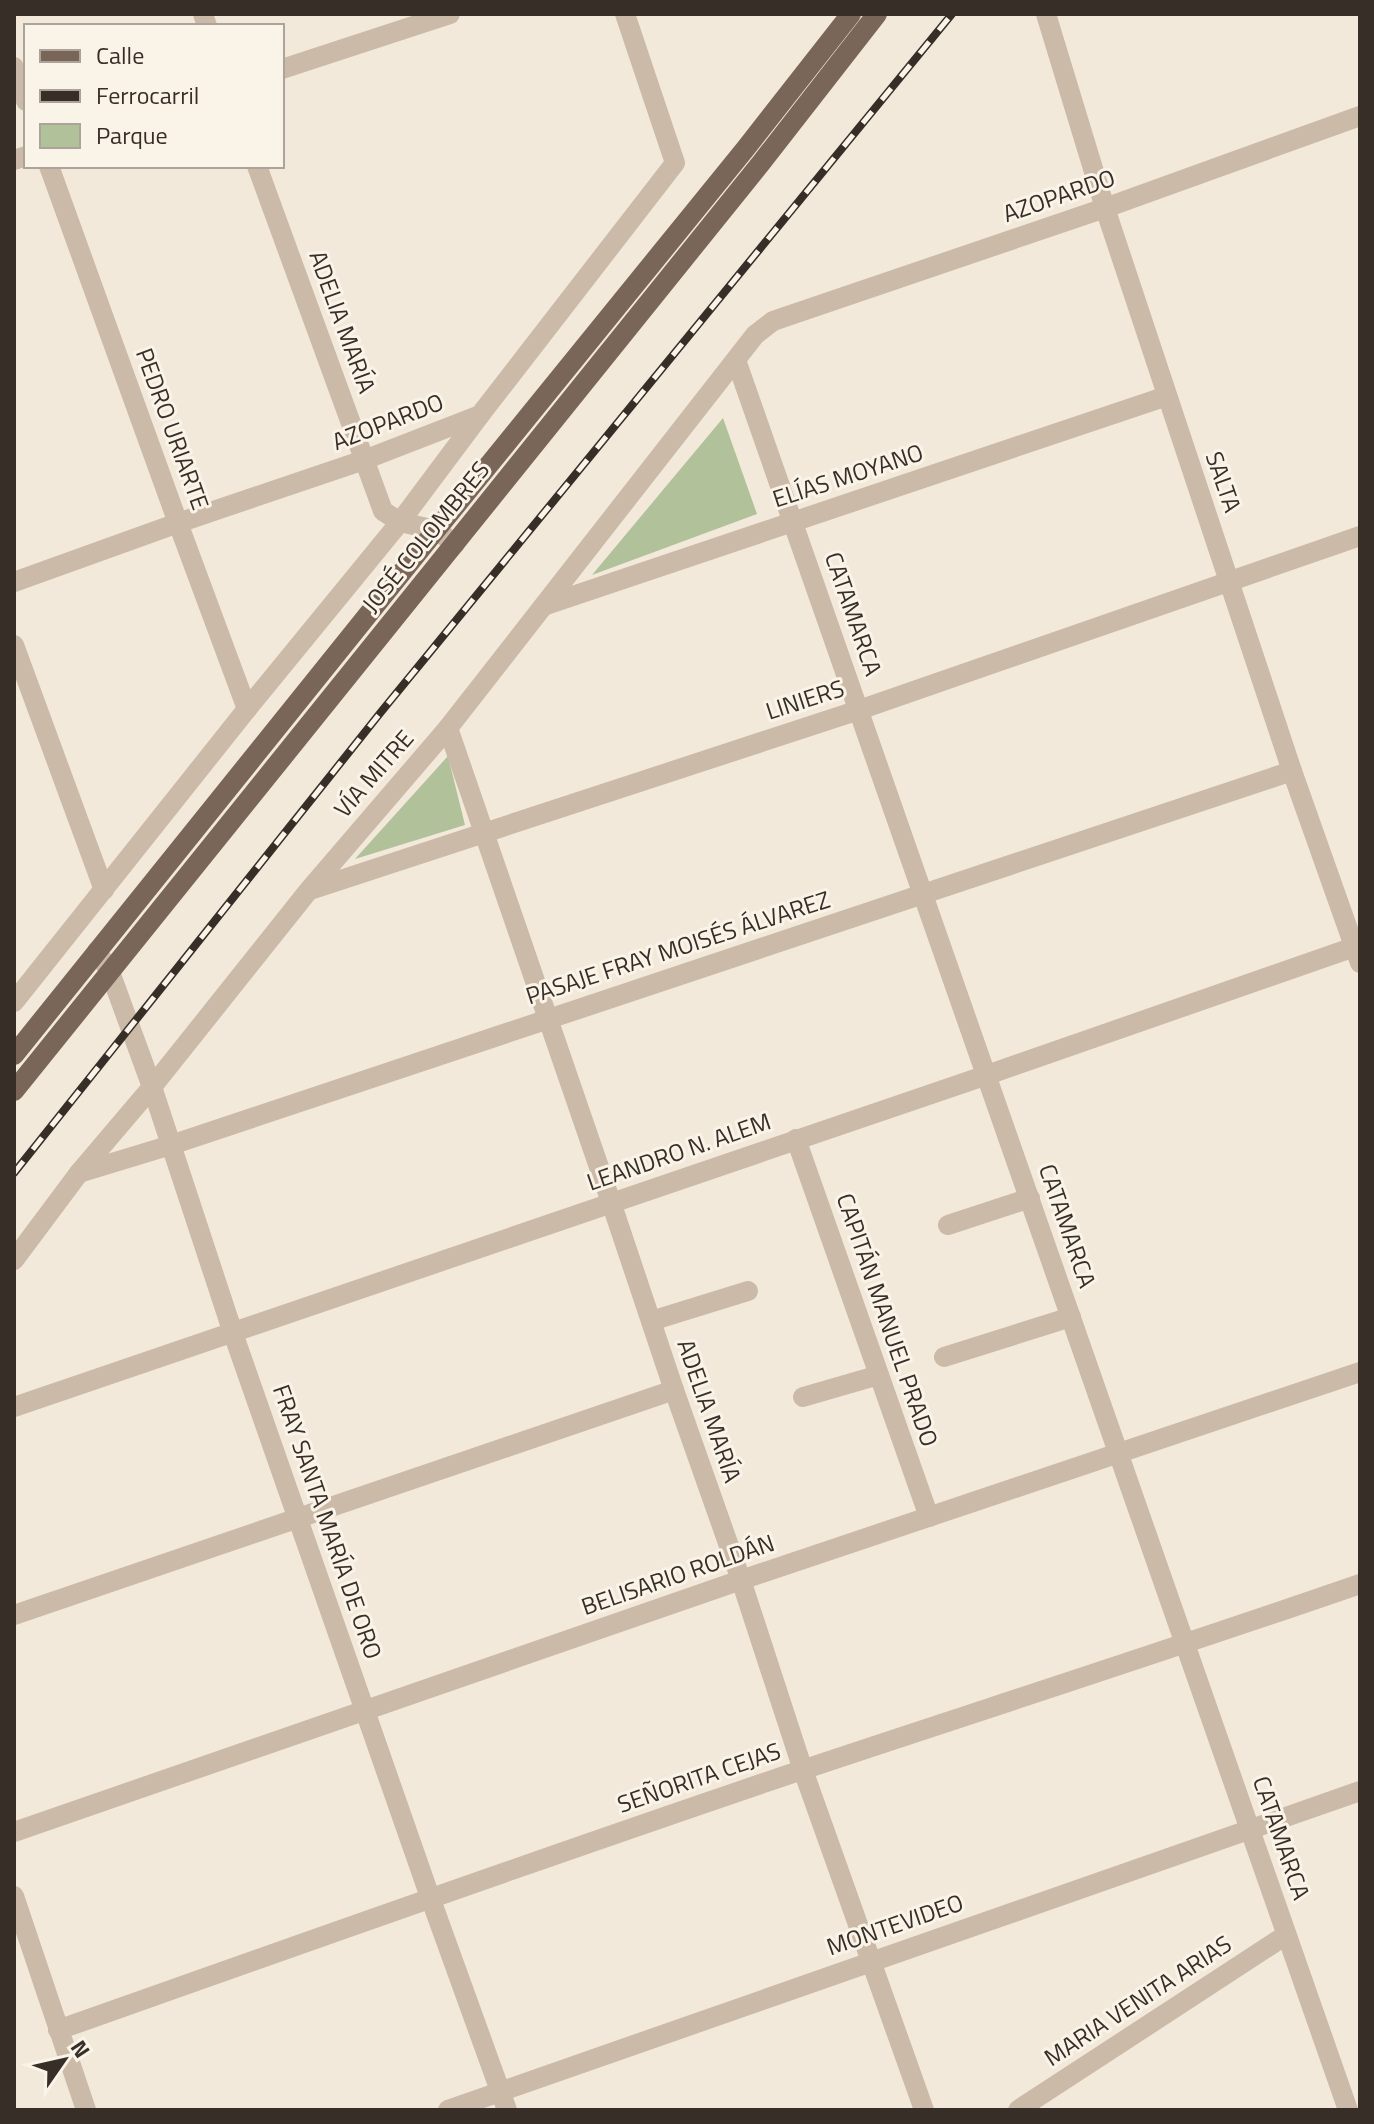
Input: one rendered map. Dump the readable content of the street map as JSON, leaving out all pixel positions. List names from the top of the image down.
{
  "streets": {
    "main road": ["JOSÉ COLOMBRES"],
    "street": [
      "AZOPARDO",
      "ADELIA MARÍA",
      "PEDRO URIARTE",
      "ELÍAS MOYANO",
      "SALTA",
      "CATAMARCA",
      "LINIERS",
      "VÍA MITRE",
      "PASAJE FRAY MOISÉS ÁLVAREZ",
      "LEANDRO N. ALEM",
      "CAPITÁN MANUEL PRADO",
      "FRAY SANTA MARÍA DE ORO",
      "BELISARIO ROLDÁN",
      "SEÑORITA CEJAS",
      "MONTEVIDEO",
      "MARIA VENITA ARIAS"
    ]
  },
  "crossings": [
    ["AZOPARDO", "ADELIA MARÍA"],
    ["AZOPARDO", "PEDRO URIARTE"],
    ["AZOPARDO", "SALTA"],
    ["AZOPARDO", "JOSÉ COLOMBRES"],
    ["AZOPARDO", "VÍA MITRE"],
    ["ADELIA MARÍA", "JOSÉ COLOMBRES"],
    ["ADELIA MARÍA", "LINIERS"],
    ["ADELIA MARÍA", "VÍA MITRE"],
    ["ADELIA MARÍA", "PASAJE FRAY MOISÉS ÁLVAREZ"],
    ["ADELIA MARÍA", "LEANDRO N. ALEM"],
    ["ADELIA MARÍA", "BELISARIO ROLDÁN"],
    ["ADELIA MARÍA", "SEÑORITA CEJAS"],
    ["ADELIA MARÍA", "MONTEVIDEO"],
    ["PEDRO URIARTE", "JOSÉ COLOMBRES"],
    ["ELÍAS MOYANO", "SALTA"],
    ["ELÍAS MOYANO", "CATAMARCA"],
    ["ELÍAS MOYANO", "VÍA MITRE"],
    ["SALTA", "LINIERS"],
    ["SALTA", "PASAJE FRAY MOISÉS ÁLVAREZ"],
    ["SALTA", "LEANDRO N. ALEM"],
    ["JOSÉ COLOMBRES", "FRAY SANTA MARÍA DE ORO"],
    ["CATAMARCA", "LINIERS"],
    ["CATAMARCA", "VÍA MITRE"],
    ["CATAMARCA", "PASAJE FRAY MOISÉS ÁLVAREZ"],
    ["CATAMARCA", "LEANDRO N. ALEM"],
    ["CATAMARCA", "BELISARIO ROLDÁN"],
    ["CATAMARCA", "SEÑORITA CEJAS"],
    ["CATAMARCA", "MONTEVIDEO"],
    ["CATAMARCA", "MARIA VENITA ARIAS"],
    ["LINIERS", "VÍA MITRE"],
    ["VÍA MITRE", "PASAJE FRAY MOISÉS ÁLVAREZ"],
    ["VÍA MITRE", "FRAY SANTA MARÍA DE ORO"],
    ["PASAJE FRAY MOISÉS ÁLVAREZ", "FRAY SANTA MARÍA DE ORO"],
    ["LEANDRO N. ALEM", "CAPITÁN MANUEL PRADO"],
    ["LEANDRO N. ALEM", "FRAY SANTA MARÍA DE ORO"],
    ["CAPITÁN MANUEL PRADO", "BELISARIO ROLDÁN"],
    ["FRAY SANTA MARÍA DE ORO", "BELISARIO ROLDÁN"],
    ["FRAY SANTA MARÍA DE ORO", "SEÑORITA CEJAS"],
    ["FRAY SANTA MARÍA DE ORO", "MONTEVIDEO"]
  ],
  "legend": ["Calle", "Ferrocarril", "Parque"],
  "north": "top right"
}
